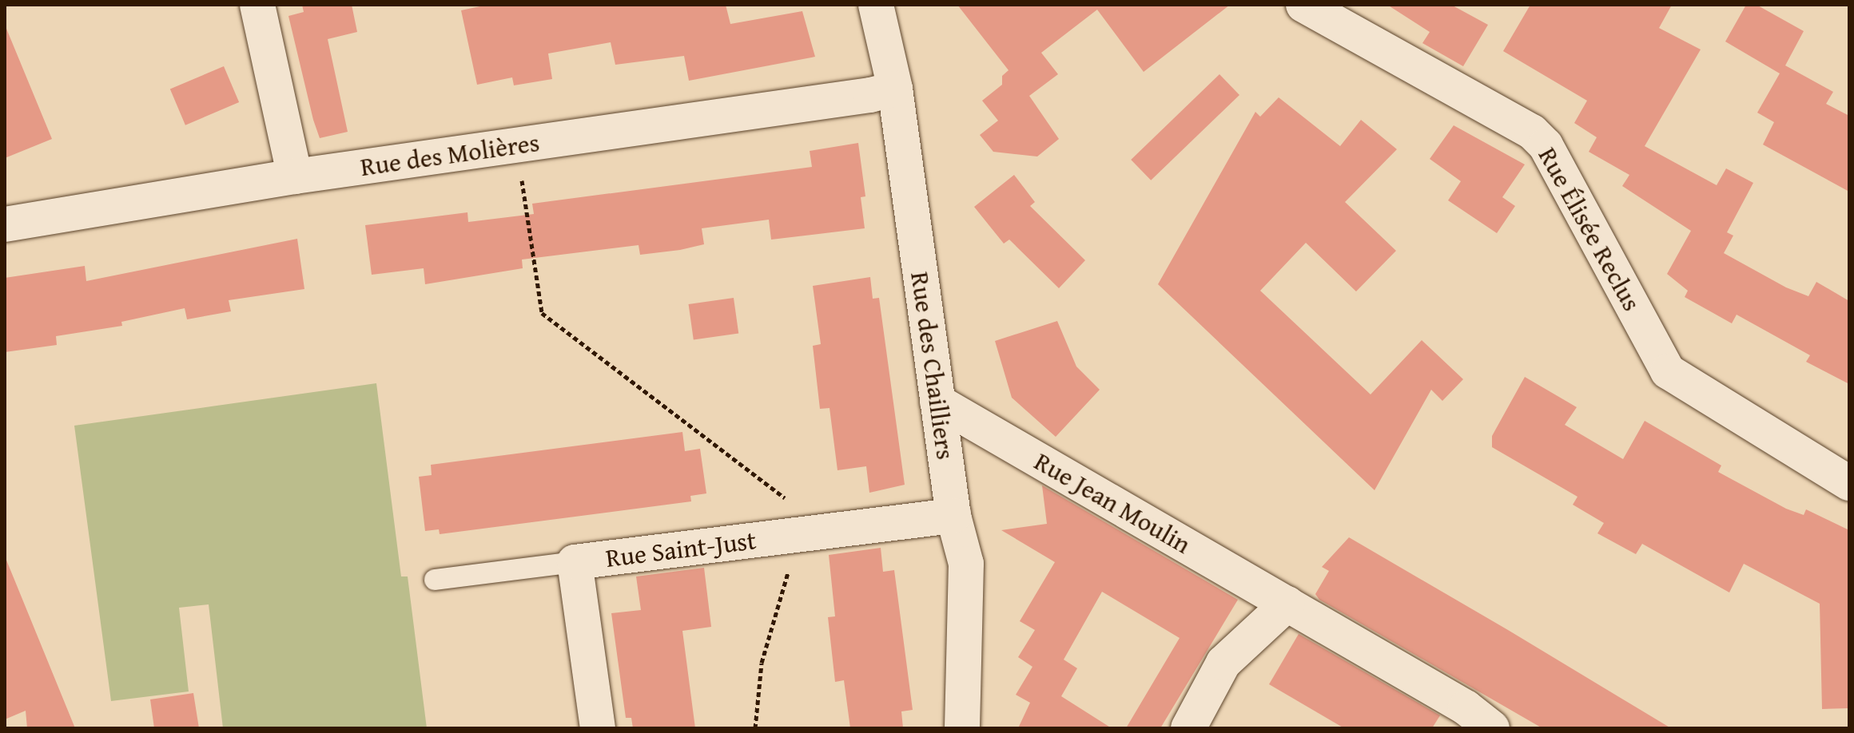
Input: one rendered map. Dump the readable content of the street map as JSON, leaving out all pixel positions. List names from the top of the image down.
{
  "streets": {
    "street": [
      "Rue des Molières",
      "Rue Élisée Reclus",
      "Rue des Chailliers",
      "Rue Jean Moulin",
      "Rue Saint-Just"
    ]
  },
  "crossings": [
    ["Rue des Molières", "Rue des Chailliers"],
    ["Rue des Chailliers", "Rue Jean Moulin"],
    ["Rue des Chailliers", "Rue Saint-Just"]
  ]
}
